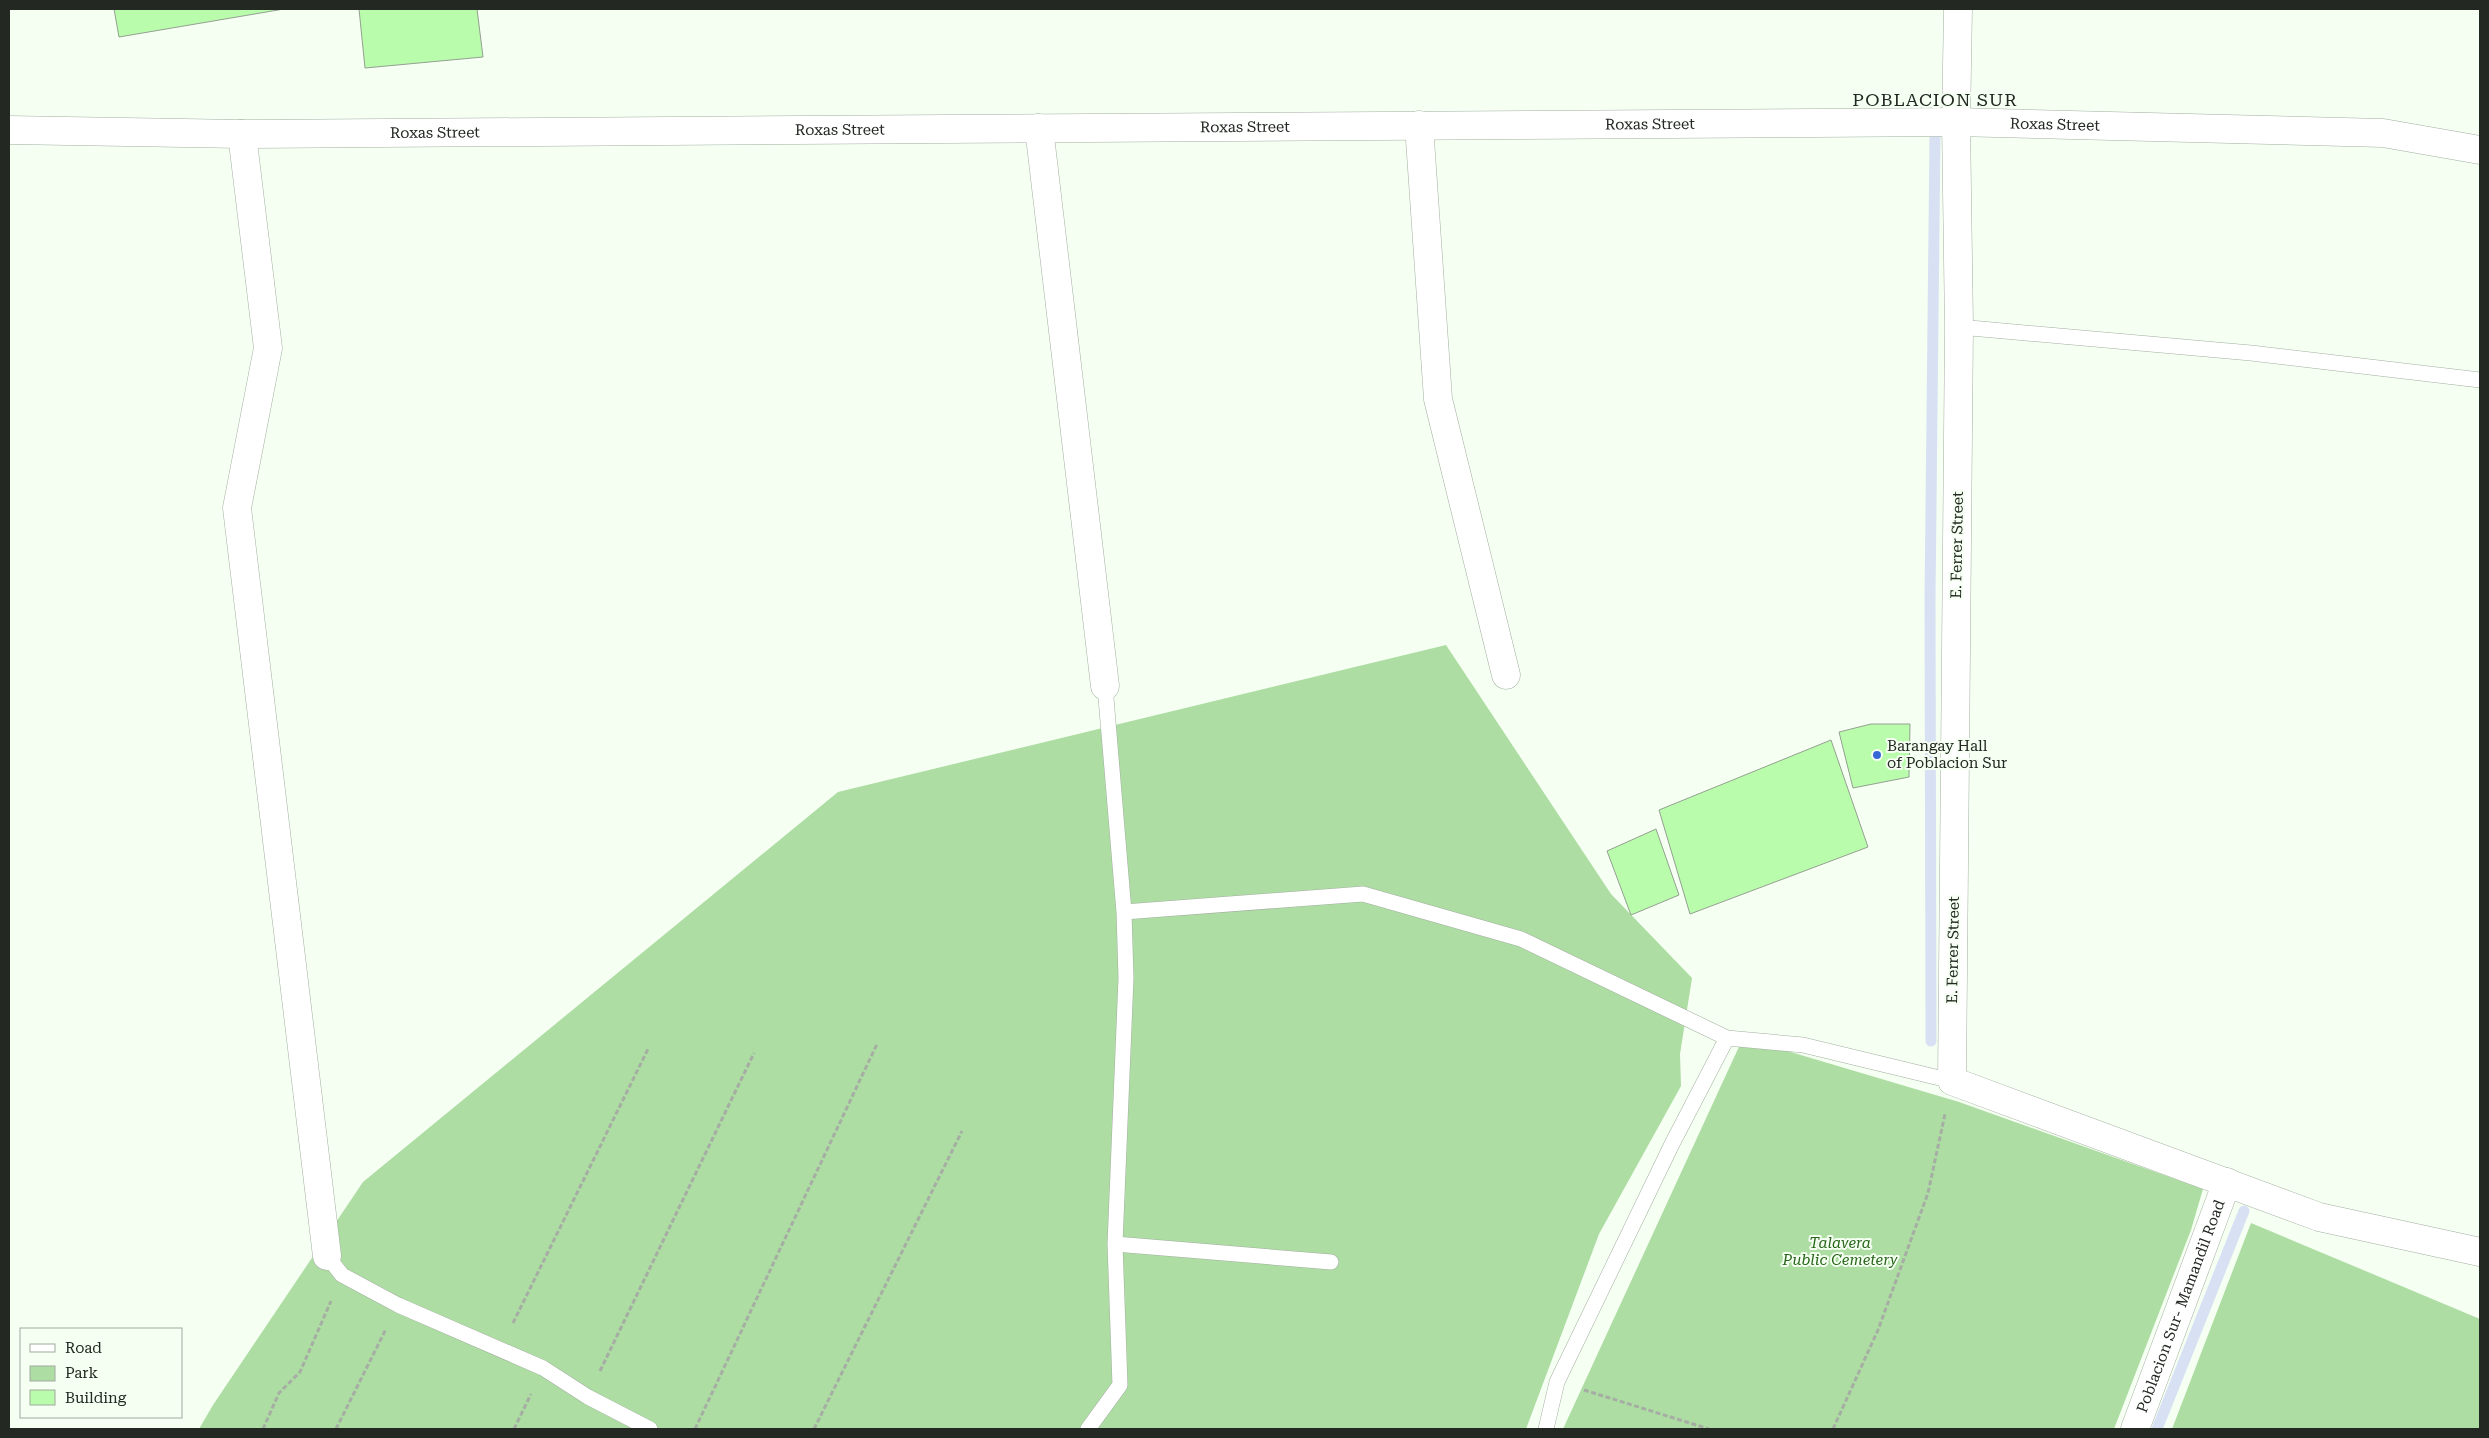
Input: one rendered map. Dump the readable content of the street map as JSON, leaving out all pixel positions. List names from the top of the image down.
{
  "streets": {
    "street": ["Roxas Street", "E. Ferrer Street", "Poblacion Sur- Mamandil Road"]
  },
  "crossings": [
    ["Roxas Street", "E. Ferrer Street"]
  ],
  "districts": ["POBLACION SUR"],
  "parks": ["Talavera Public Cemetery"],
  "places": ["Barangay Hall of Poblacion Sur"],
  "legend": ["Road", "Park", "Building"]
}
